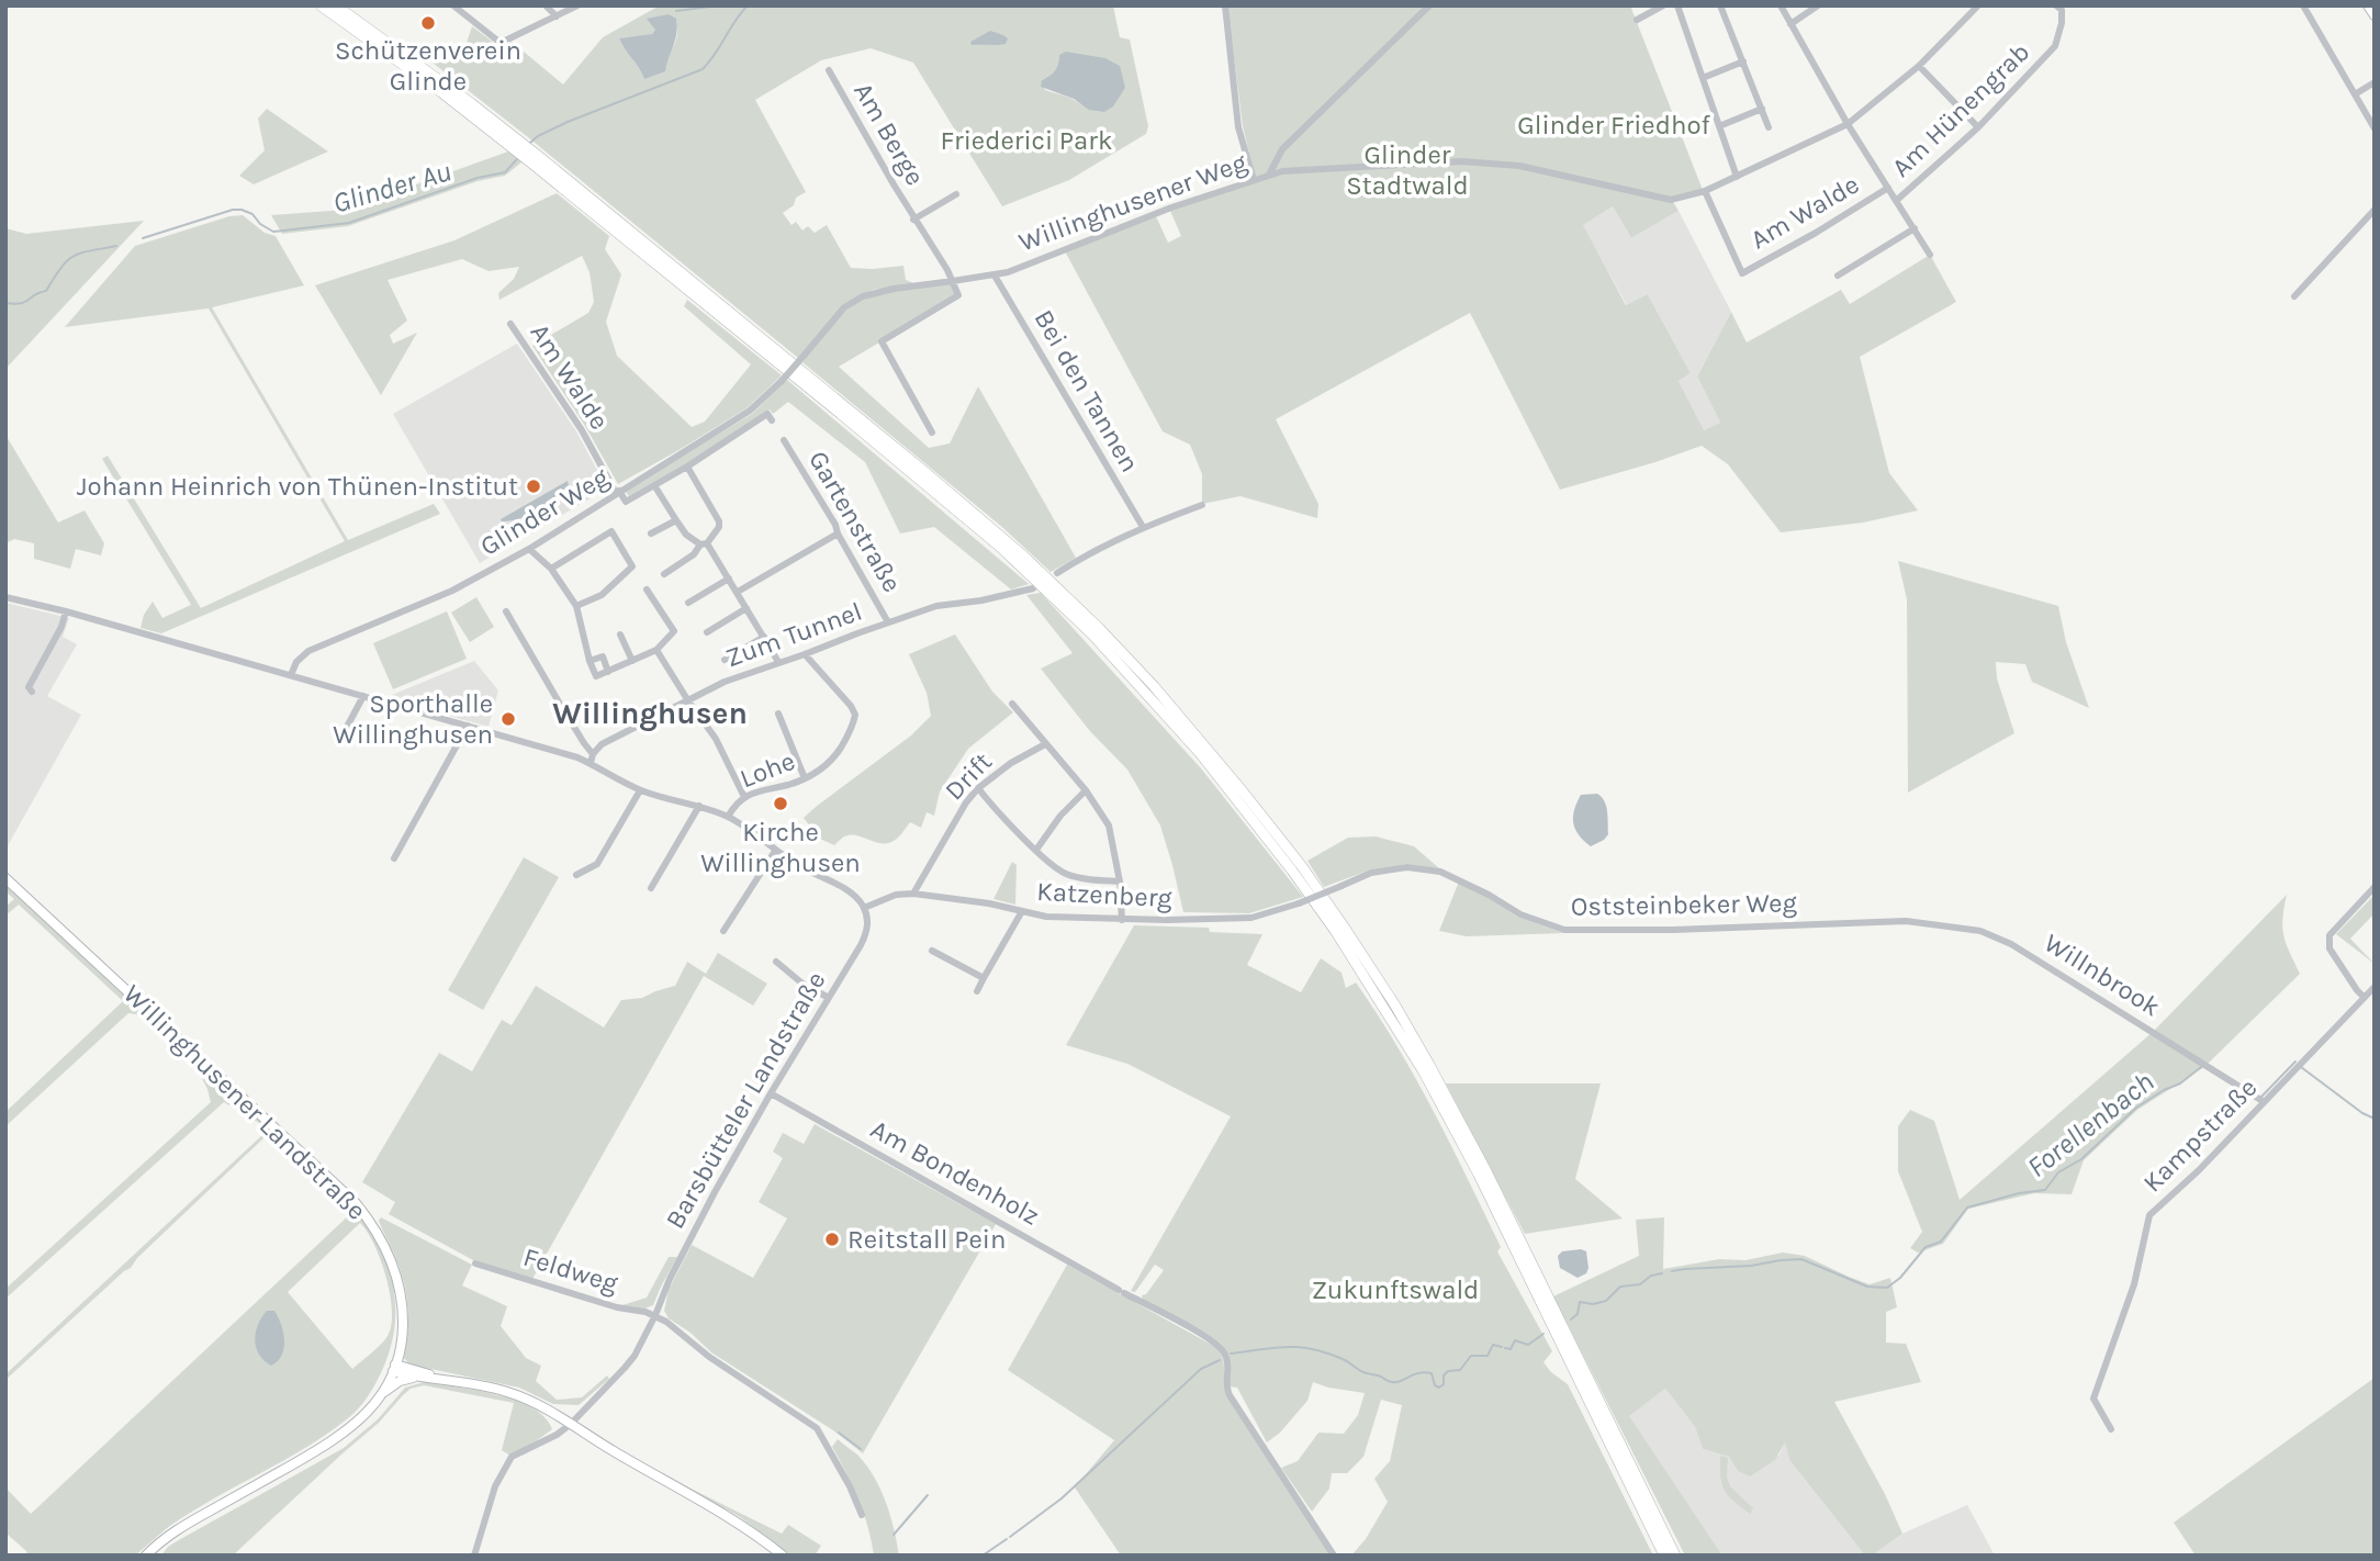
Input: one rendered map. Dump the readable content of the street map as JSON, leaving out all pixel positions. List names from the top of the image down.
{
  "streets": {
    "main road": ["Willinghusener Landstraße"],
    "street": [
      "Am Hünengrab",
      "Am Berge",
      "Willinghusener Weg",
      "Am Walde",
      "Bei den Tannen",
      "Glinder Weg",
      "Gartenstraße",
      "Zum Tunnel",
      "Lohe",
      "Drift",
      "Katzenberg",
      "Oststeinbeker Weg",
      "Willnbrook",
      "Barsbütteler Landstraße",
      "Kampstraße",
      "Am Bondenholz",
      "Feldweg"
    ]
  },
  "crossings": [
    ["Am Berge", "Willinghusener Weg"],
    ["Willinghusener Weg", "Bei den Tannen"],
    ["Willinghusener Weg", "Glinder Weg"],
    ["Am Walde", "Glinder Weg"],
    ["Gartenstraße", "Zum Tunnel"],
    ["Zum Tunnel", "Lohe"],
    ["Drift", "Katzenberg"],
    ["Katzenberg", "Oststeinbeker Weg"],
    ["Katzenberg", "Barsbütteler Landstraße"],
    ["Oststeinbeker Weg", "Willnbrook"],
    ["Willnbrook", "Kampstraße"],
    ["Barsbütteler Landstraße", "Am Bondenholz"],
    ["Barsbütteler Landstraße", "Feldweg"]
  ],
  "districts": ["Willinghusen"],
  "water": ["Glinder Au", "Forellenbach"],
  "parks": [
    "Glinder Friedhof",
    "Friederici Park",
    "Glinder Stadtwald",
    "Zukunftswald"
  ],
  "places": [
    "Schützenverein Glinde",
    "Johann Heinrich von Thünen-Institut",
    "Sporthalle Willinghusen",
    "Kirche Willinghusen",
    "Reitstall Pein"
  ]
}
